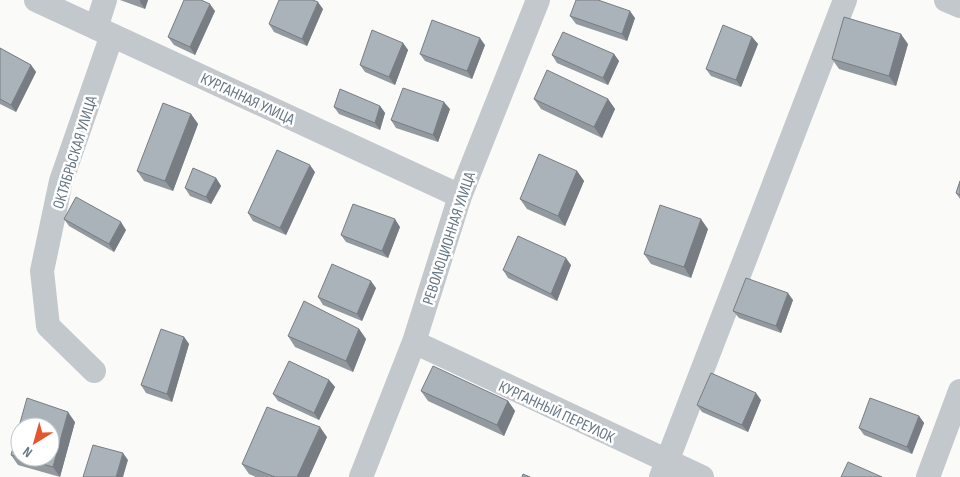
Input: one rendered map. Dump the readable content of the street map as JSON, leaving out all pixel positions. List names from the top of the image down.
{
  "streets": {
    "street": [
      "КУРГАННАЯ УЛИЦА",
      "ОКТЯБРЬСКАЯ УЛИЦА",
      "РЕВОЛЮЦИОННАЯ УЛИЦА",
      "КУРГАННЫЙ ПЕРЕУЛОК"
    ]
  },
  "crossings": [
    ["КУРГАННАЯ УЛИЦА", "ОКТЯБРЬСКАЯ УЛИЦА"],
    ["КУРГАННАЯ УЛИЦА", "РЕВОЛЮЦИОННАЯ УЛИЦА"],
    ["РЕВОЛЮЦИОННАЯ УЛИЦА", "КУРГАННЫЙ ПЕРЕУЛОК"]
  ],
  "north": "bottom left"
}
